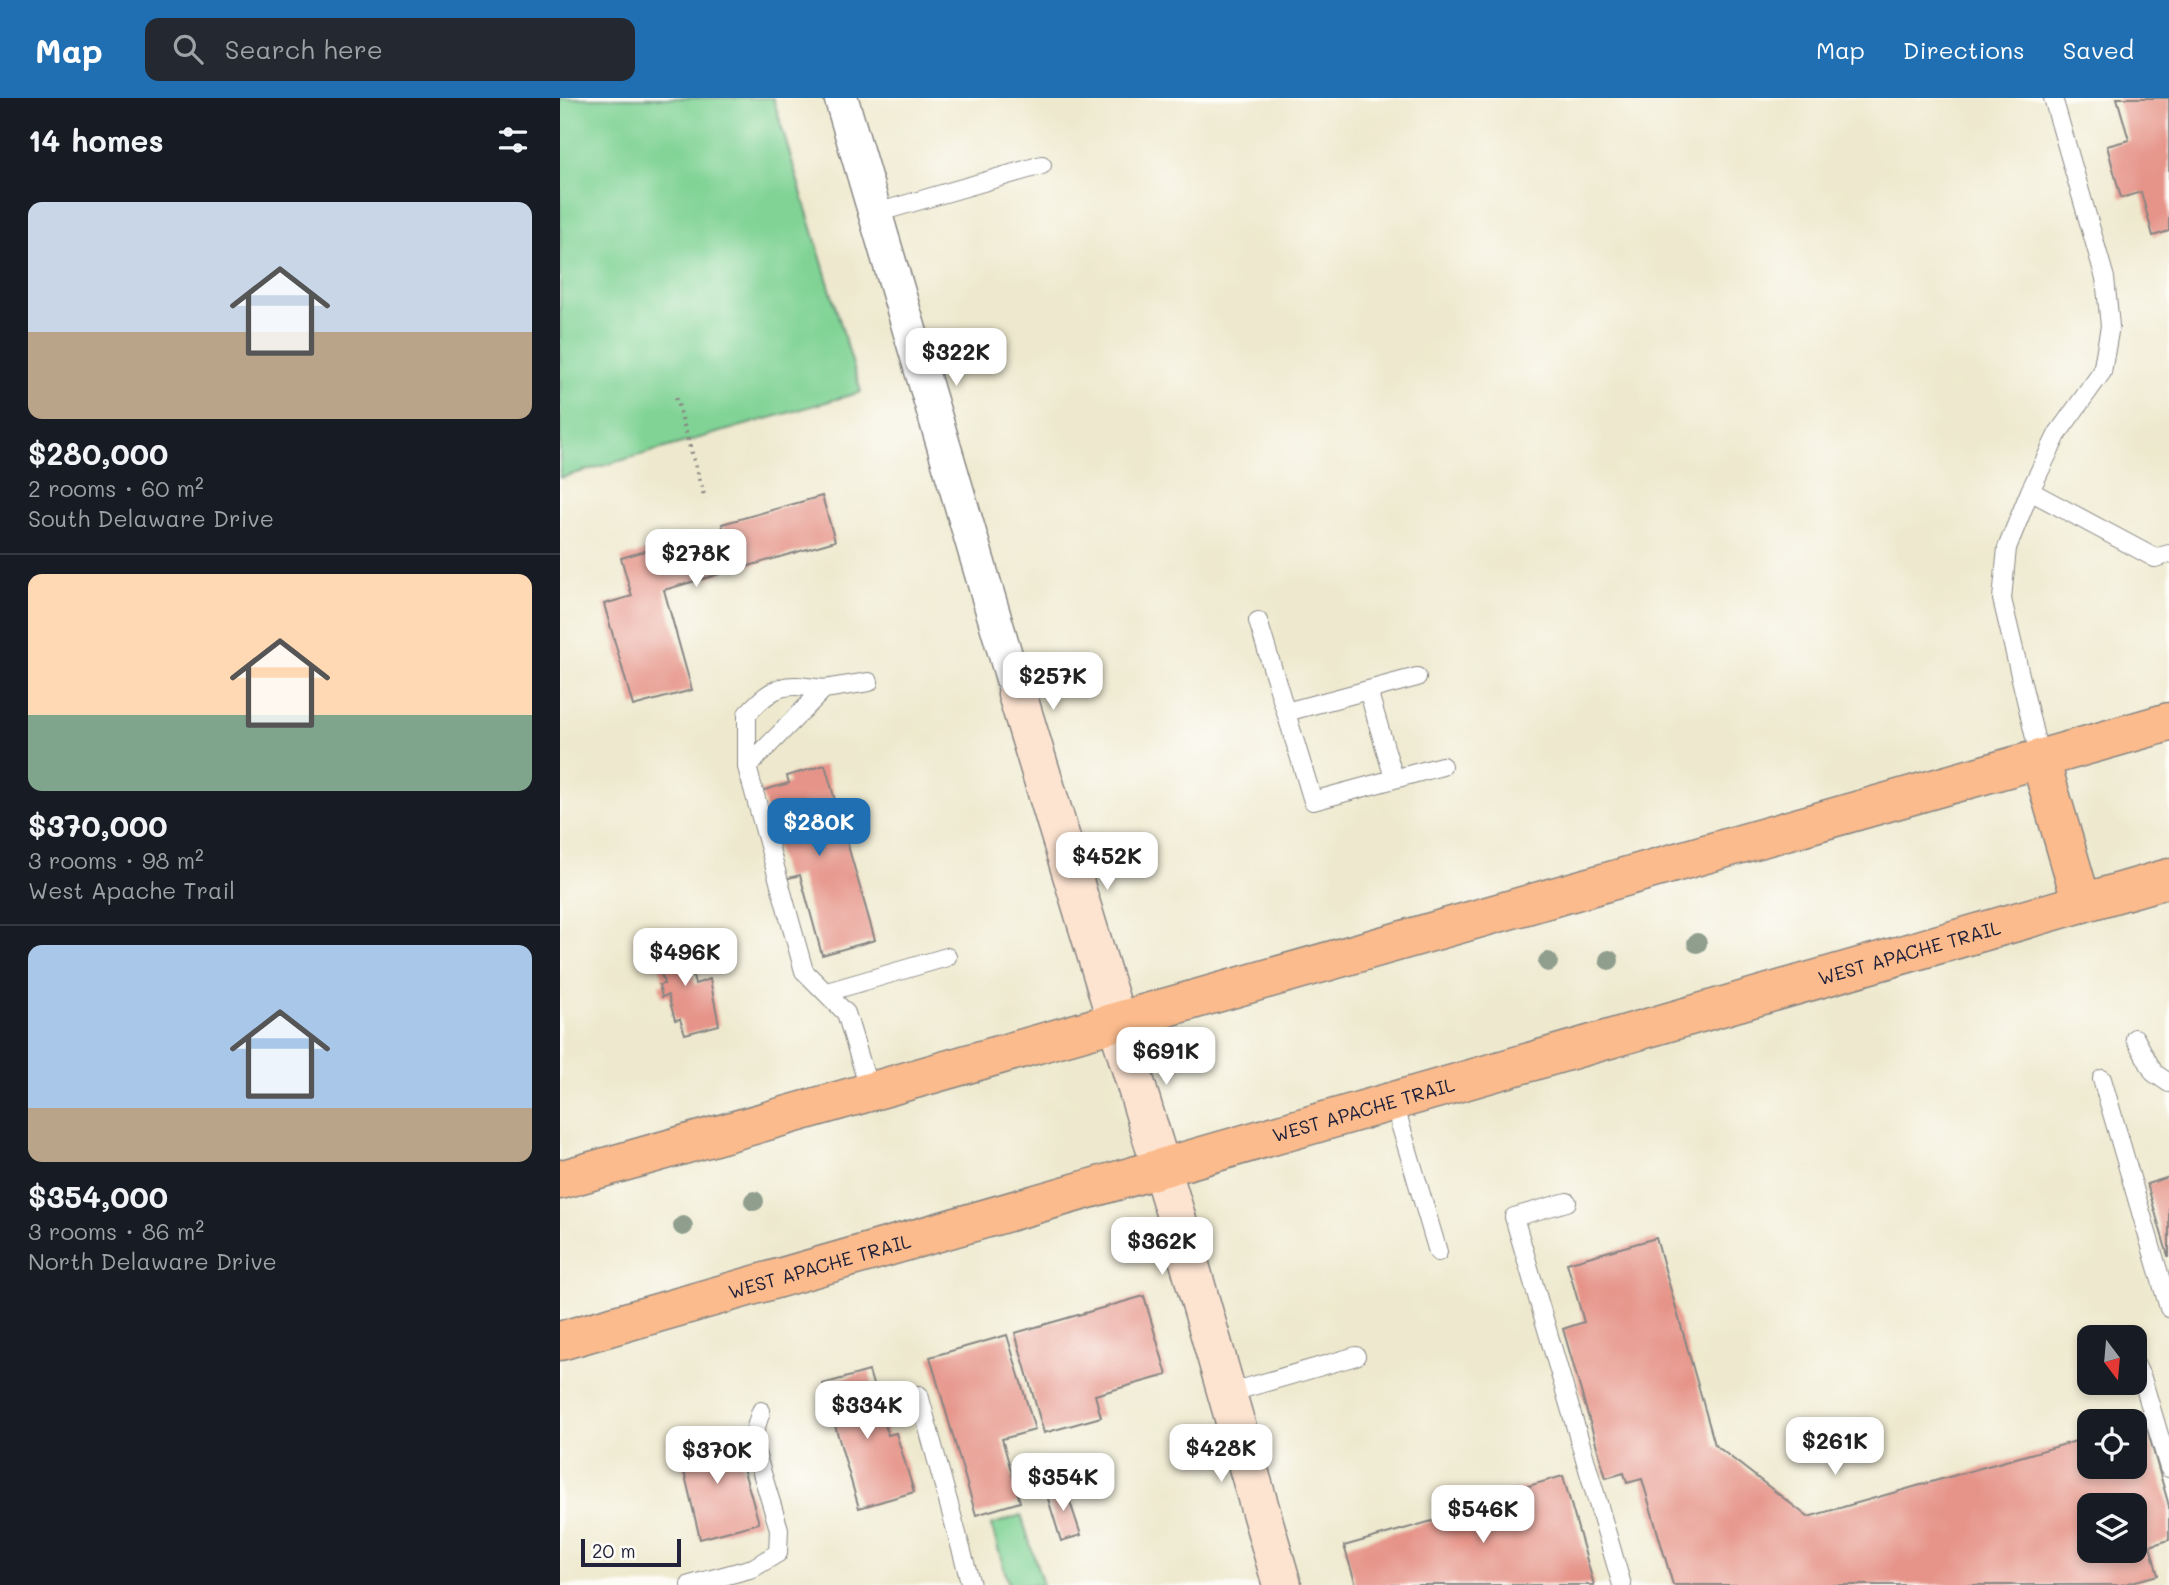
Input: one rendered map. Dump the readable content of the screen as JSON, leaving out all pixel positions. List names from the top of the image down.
{
  "streets": {
    "main road": ["WEST APACHE TRAIL"]
  },
  "scale_bar": "20 m",
  "north": "bottom",
  "page": {
    "header": "Map",
    "search": "Search here",
    "nav": ["Map", "Directions", "Saved"],
    "heading": "14 homes",
    "list": [
      {
        "name": "$280,000",
        "note": "2 rooms · 60 m² · South Delaware Drive"
      },
      {
        "name": "$370,000",
        "note": "3 rooms · 98 m² · West Apache Trail"
      },
      {
        "name": "$354,000",
        "note": "3 rooms · 86 m² · North Delaware Drive"
      }
    ],
    "price": [
      "$322K",
      "$278K",
      "$257K",
      "$280K",
      "$452K",
      "$496K",
      "$691K",
      "$362K",
      "$334K",
      "$261K",
      "$428K",
      "$370K",
      "$354K",
      "$546K"
    ],
    "scale": "20 m"
  }
}
